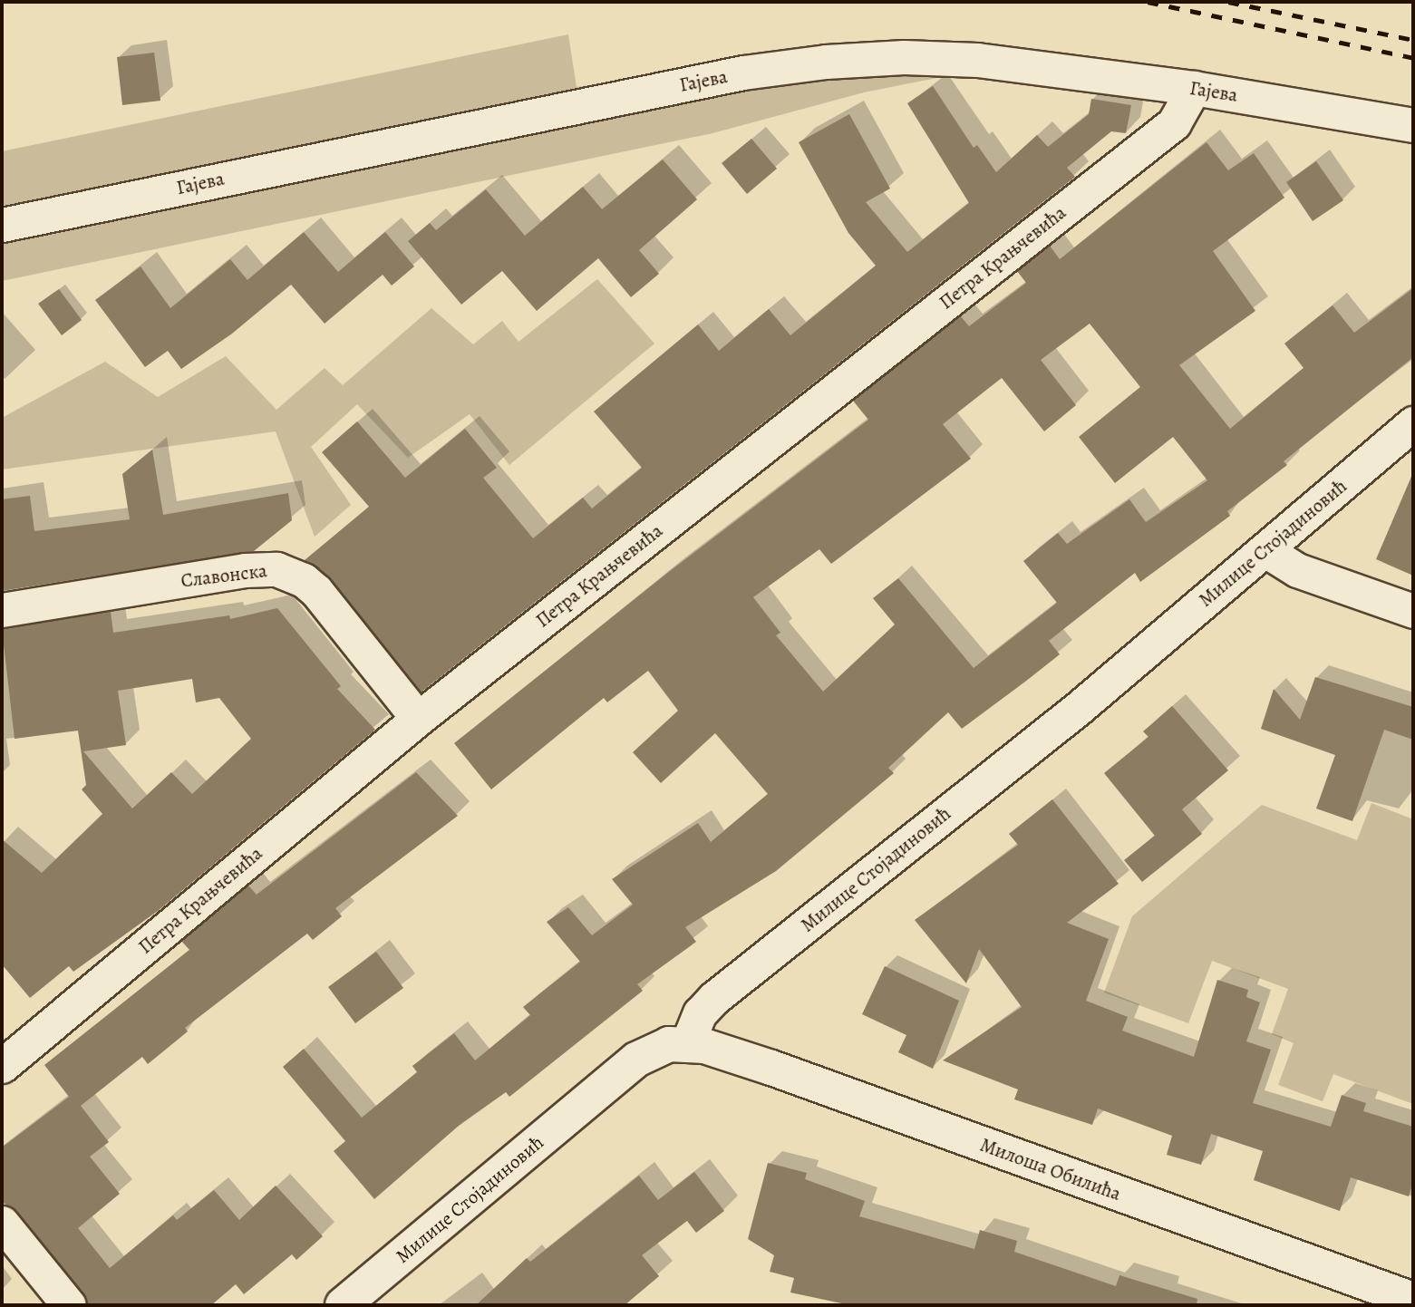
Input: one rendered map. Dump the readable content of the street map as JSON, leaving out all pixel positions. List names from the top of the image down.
{
  "streets": {
    "street": [
      "Гајева",
      "Петра Крањчевића",
      "Милице Стојадиновић",
      "Славонска",
      "Милоша Обилића"
    ]
  },
  "crossings": [
    ["Гајева", "Петра Крањчевића"],
    ["Петра Крањчевића", "Славонска"],
    ["Милице Стојадиновић", "Милоша Обилића"]
  ]
}
